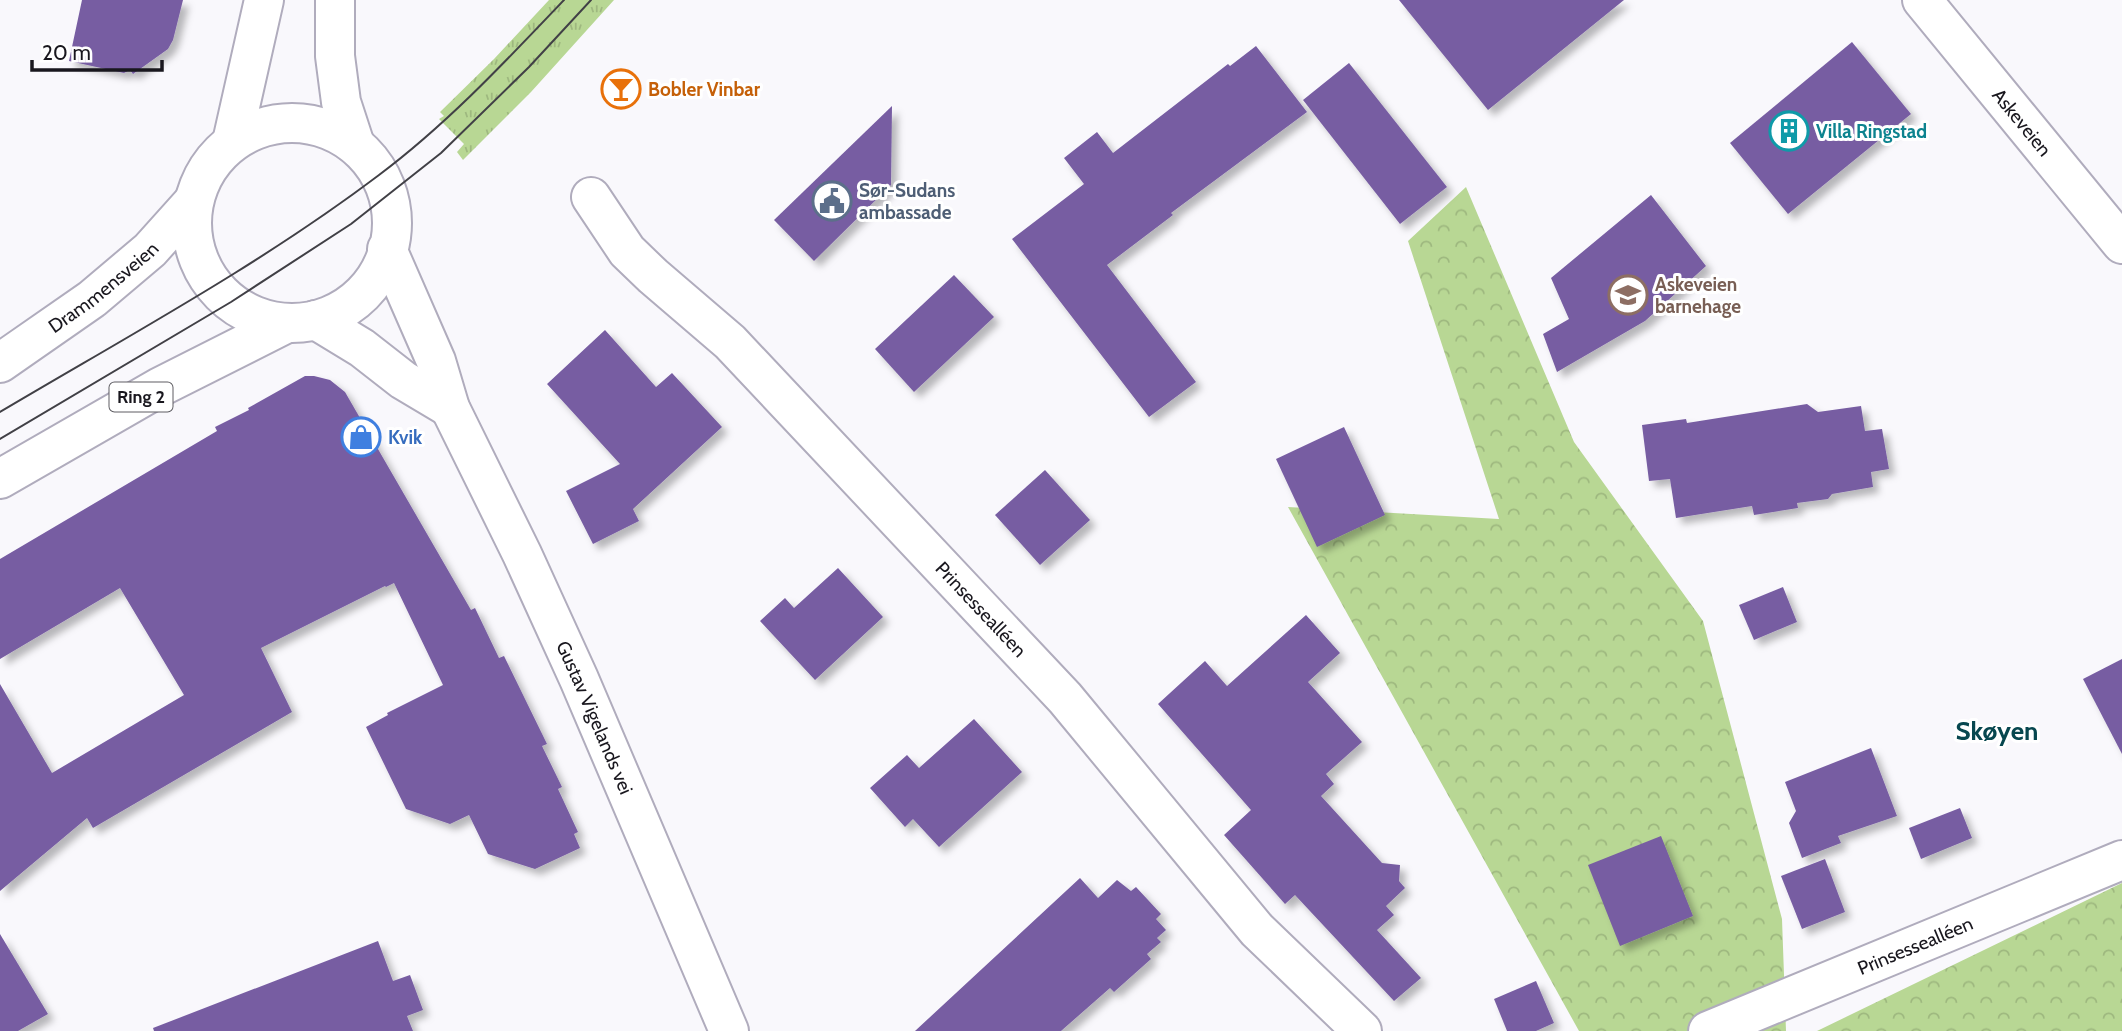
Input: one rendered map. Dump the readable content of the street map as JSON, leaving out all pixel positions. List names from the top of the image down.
{
  "streets": {
    "street": [
      "Askeveien",
      "Drammensveien",
      "Ring 2",
      "Prinsessealléen",
      "Gustav Vigelands vei"
    ]
  },
  "crossings": [
    ["Drammensveien", "Ring 2"],
    ["Drammensveien", "Gustav Vigelands vei"],
    ["Ring 2", "Gustav Vigelands vei"]
  ],
  "districts": ["Skøyen"],
  "places": {
    "bar": ["Bobler Vinbar"],
    "building": ["Villa Ringstad"],
    "public building": ["Sør-Sudans ambassade"],
    "school or university": ["Askeveien barnehage"],
    "shop": ["Kvik"]
  },
  "scale_bar": "20 m"
}
